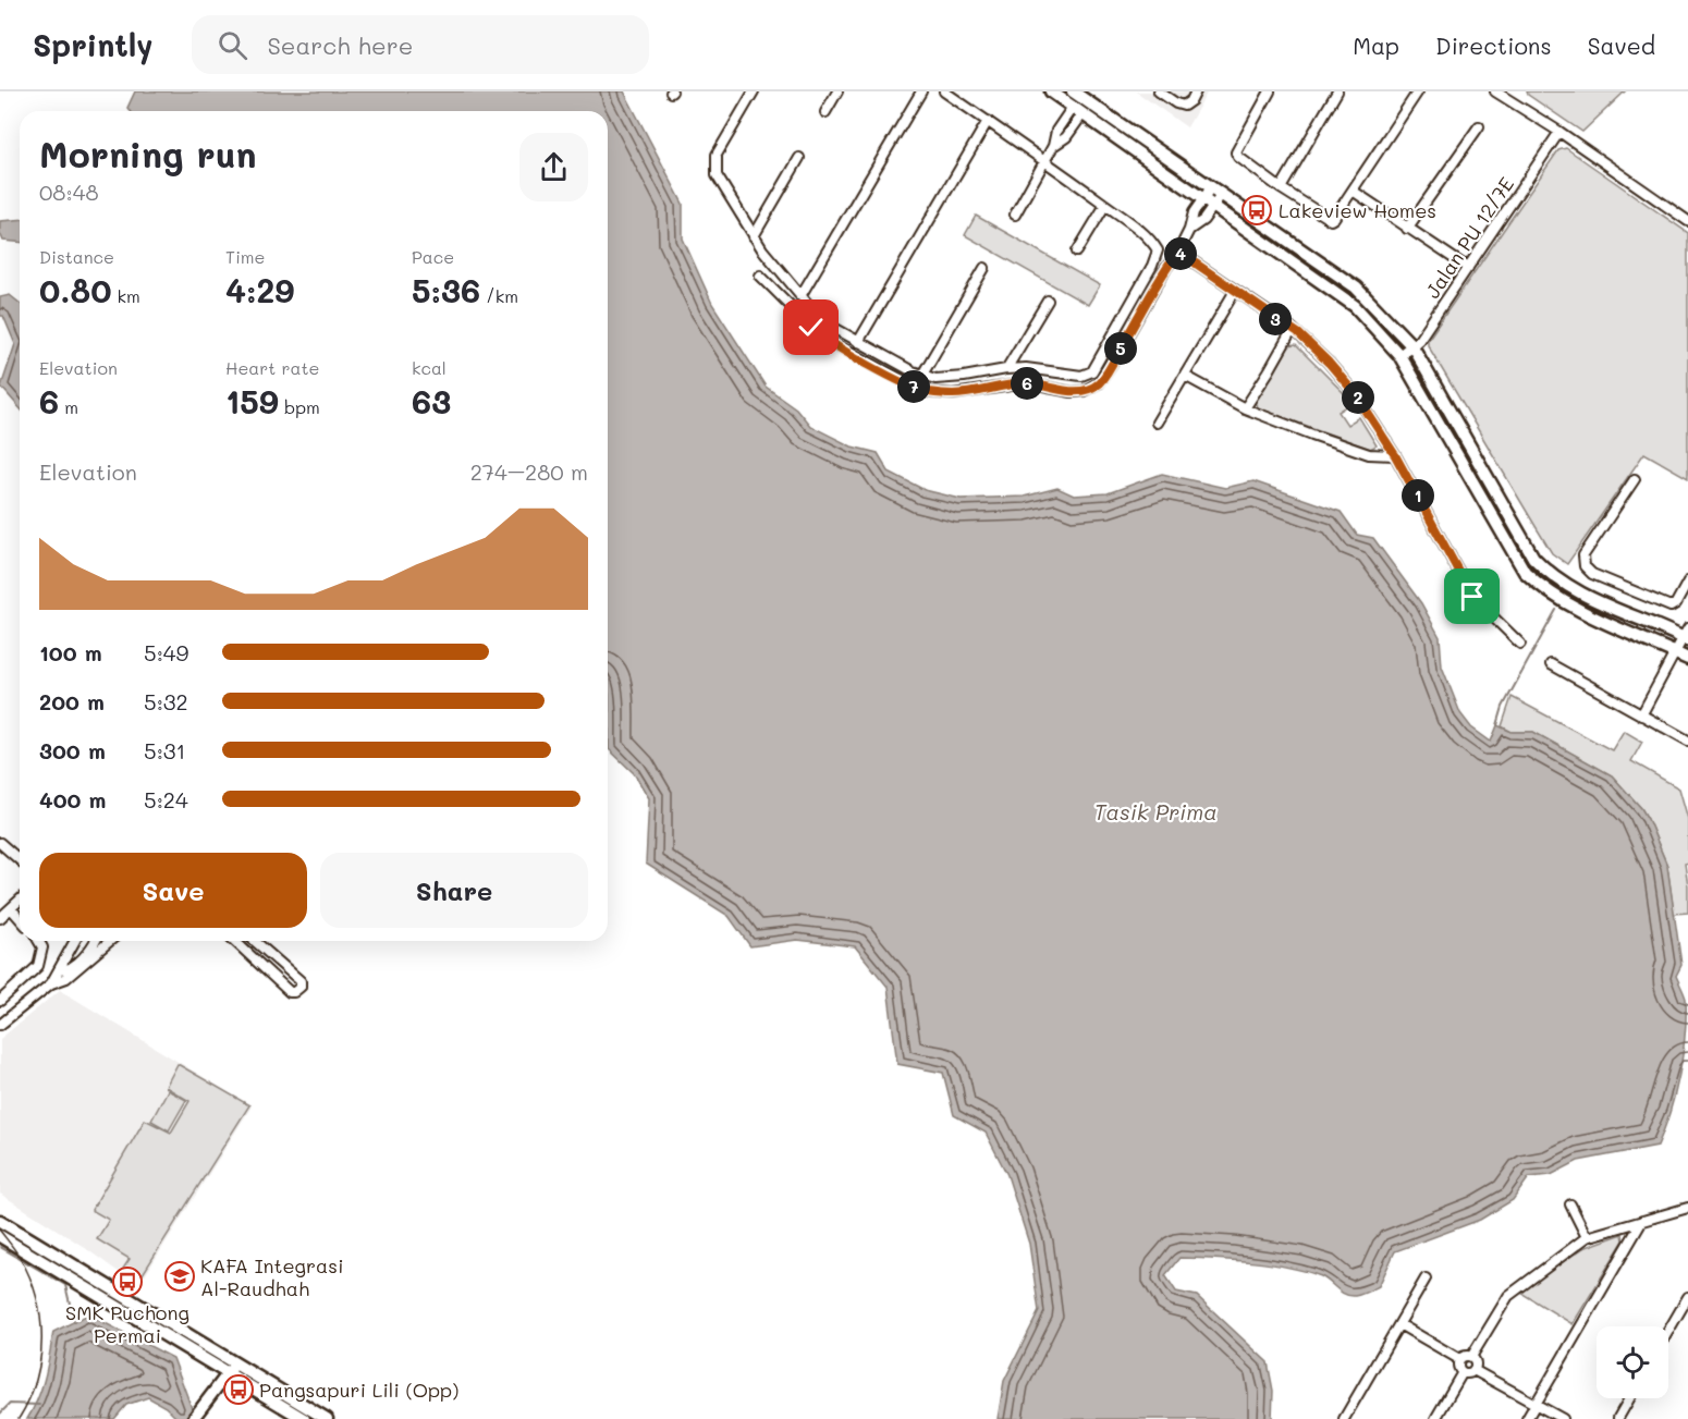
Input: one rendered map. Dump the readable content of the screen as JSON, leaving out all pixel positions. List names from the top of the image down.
{
  "streets": {
    "street": ["Jalan PU 12/7E"]
  },
  "water": ["Tasik Prima"],
  "places": {
    "bus stop": ["Lakeview Homes", "SMK Puchong Permai", "Pangsapuri Lili (Opp)"],
    "school or university": ["KAFA Integrasi Al-Raudhah"]
  },
  "page": {
    "header": "Sprintly",
    "search": "Search here",
    "nav": ["Map", "Directions", "Saved"],
    "heading": ["Morning run", "08:48"],
    "stats": [
      ["Distance", "0.80 km"],
      ["Time", "4:29"],
      ["Pace", "5:36 /km"],
      ["Elevation", "6 m"],
      ["Heart rate", "159 bpm"],
      ["kcal", "63"]
    ],
    "pins": [
      "4",
      "3",
      "5",
      "6",
      "7",
      "2",
      "1"
    ],
    "chart": ["Elevation", "274–280 m"],
    "list": [
      {
        "name": "100 m",
        "note": "5:49"
      },
      {
        "name": "200 m",
        "note": "5:32"
      },
      {
        "name": "300 m",
        "note": "5:31"
      },
      {
        "name": "400 m",
        "note": "5:24"
      }
    ],
    "buttons": ["Save", "Share"]
  }
}
